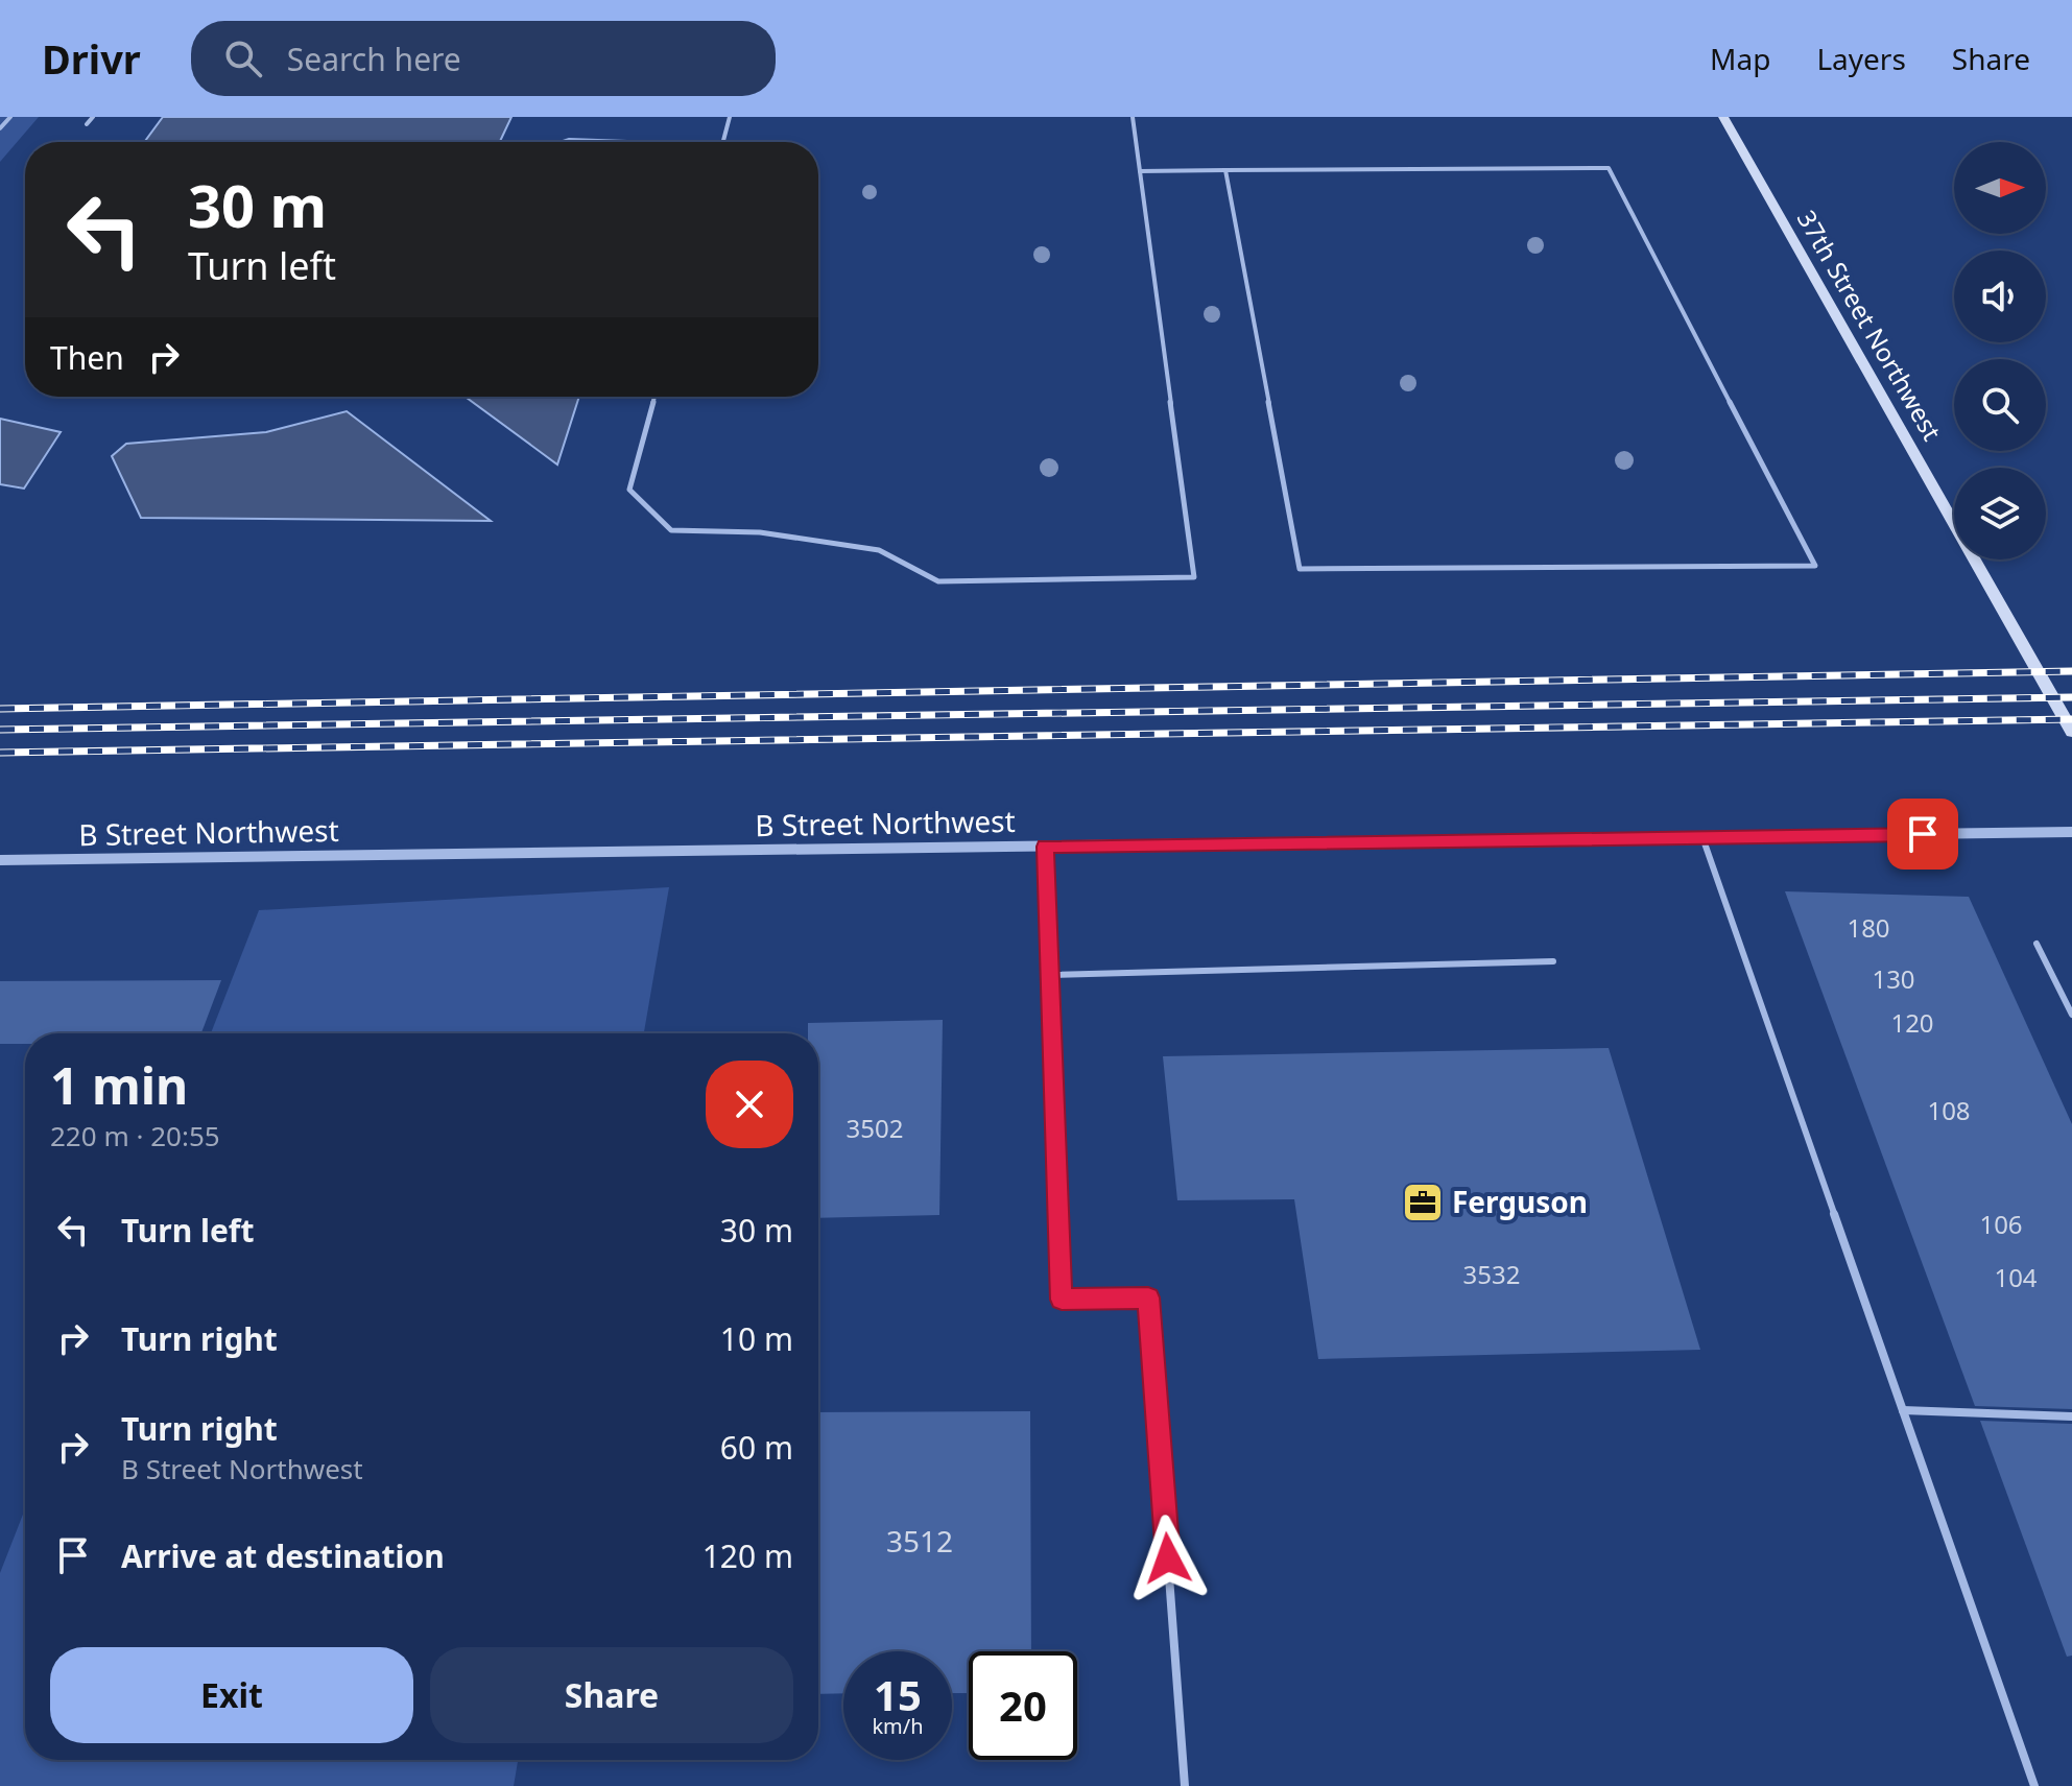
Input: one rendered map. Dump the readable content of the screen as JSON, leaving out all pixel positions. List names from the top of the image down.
{
  "streets": {
    "main road": ["37th Street Northwest"],
    "street": ["B Street Northwest"]
  },
  "places": {
    "office": ["Ferguson"]
  },
  "house_numbers": [
    "180",
    "130",
    "120",
    "108",
    "3502",
    "106",
    "3532",
    "104",
    "3512"
  ],
  "north": "right",
  "page": {
    "header": "Drivr",
    "search": "Search here",
    "nav": ["Map", "Layers", "Share"],
    "turn": ["30 m", "Turn left"],
    "then": "Then",
    "heading": ["1 min", "220 m · 20:55"],
    "list": [
      {
        "name": "Turn left",
        "value": "30 m"
      },
      {
        "name": "Turn right",
        "value": "10 m"
      },
      {
        "name": "Turn right",
        "note": "B Street Northwest",
        "value": "60 m"
      },
      {
        "name": "Arrive at destination",
        "value": "120 m"
      }
    ],
    "buttons": ["Exit", "Share"],
    "speed": "15 km/h",
    "limit": "20"
  }
}
